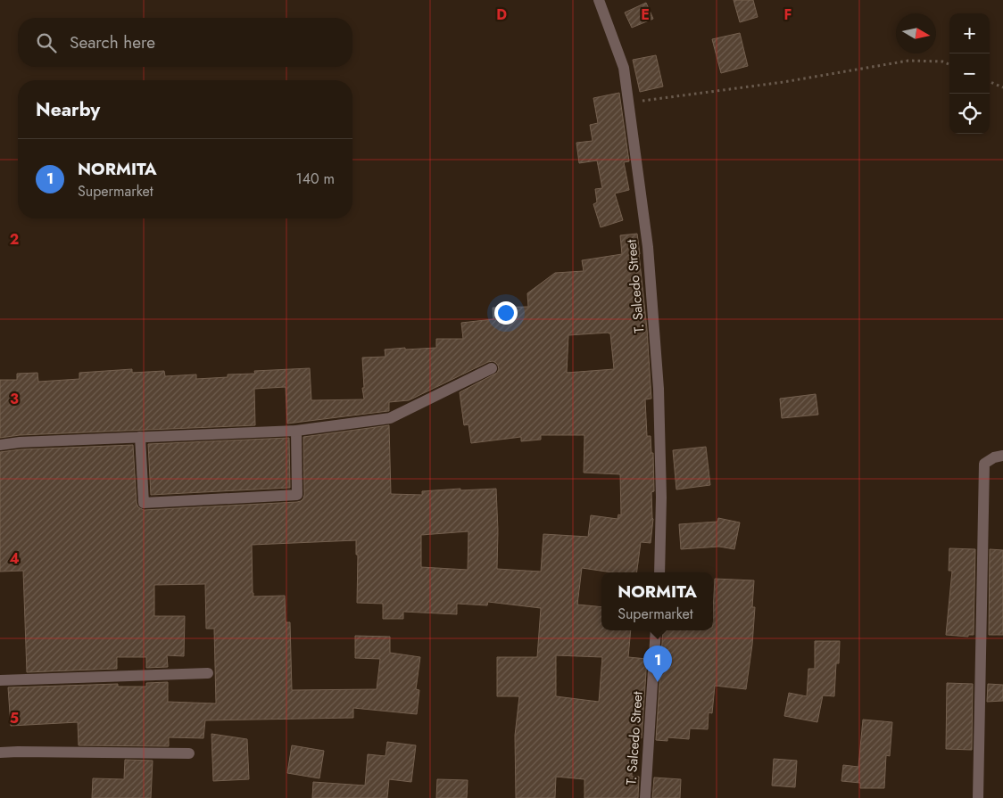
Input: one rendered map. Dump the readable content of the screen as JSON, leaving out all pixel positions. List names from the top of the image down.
{
  "streets": {
    "street": ["T. Salcedo Street"]
  },
  "north": "right",
  "page": {
    "map_buttons": ["+", "−"],
    "search": "Search here",
    "heading": "Nearby",
    "list": [
      {
        "mark": "1",
        "name": "NORMITA",
        "note": "Supermarket",
        "value": "140 m"
      }
    ],
    "popup": ["NORMITA", "Supermarket"],
    "pins": "1"
  },
  "grid": {
    "columns": ["D", "E", "F"],
    "rows": [
      "2",
      "3",
      "4",
      "5"
    ]
  }
}
